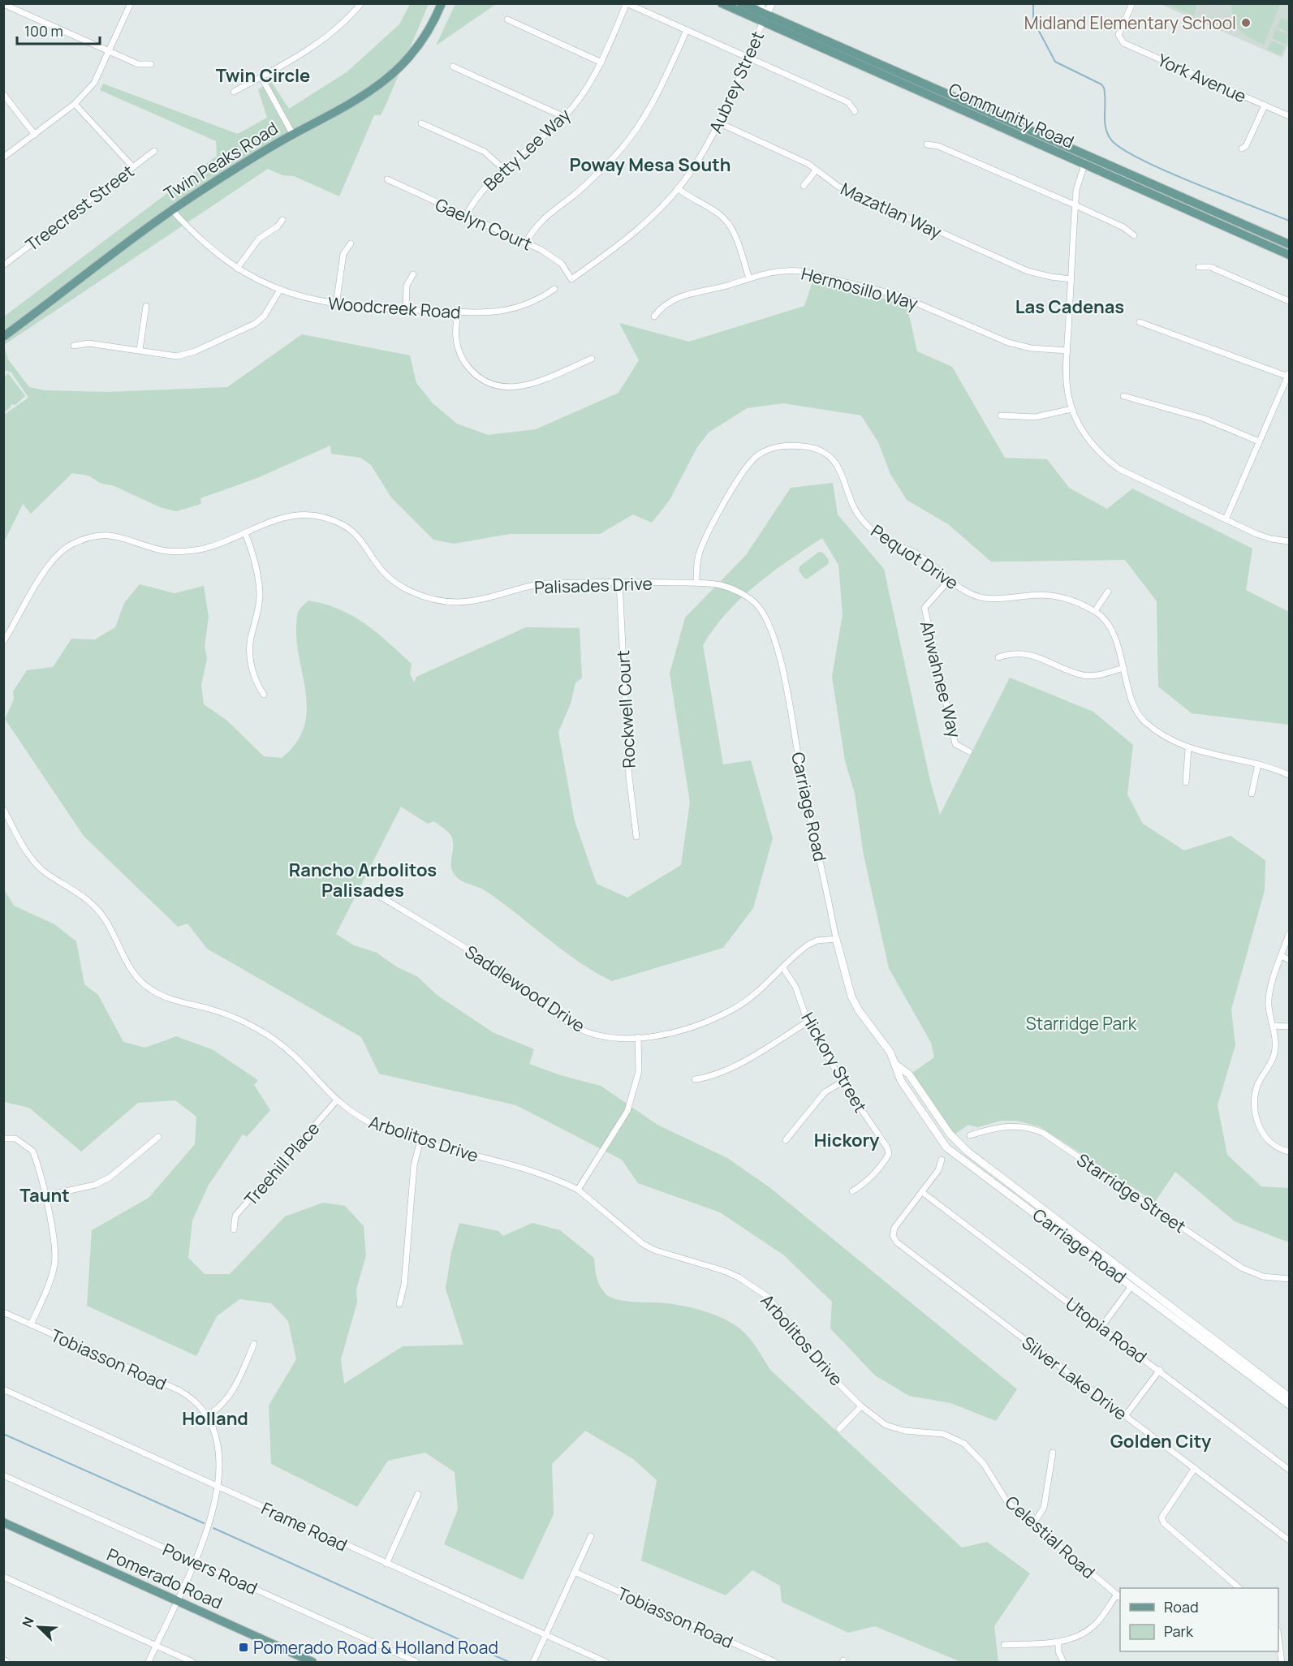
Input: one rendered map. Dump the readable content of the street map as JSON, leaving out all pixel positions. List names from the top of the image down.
{
  "streets": {
    "main road": ["Community Road", "Twin Peaks Road", "Pomerado Road"],
    "street": [
      "York Avenue",
      "Aubrey Street",
      "Betty Lee Way",
      "Treecrest Street",
      "Mazatlan Way",
      "Gaelyn Court",
      "Hermosillo Way",
      "Woodcreek Road",
      "Pequot Drive",
      "Palisades Drive",
      "Ahwahnee Way",
      "Rockwell Court",
      "Carriage Road",
      "Saddlewood Drive",
      "Hickory Street",
      "Arbolitos Drive",
      "Treehill Place",
      "Starridge Street",
      "Utopia Road",
      "Tobiasson Road",
      "Silver Lake Drive",
      "Frame Road",
      "Celestial Road",
      "Powers Road"
    ]
  },
  "crossings": [
    ["Aubrey Street", "Community Road"],
    ["Aubrey Street", "Mazatlan Way"],
    ["Aubrey Street", "Gaelyn Court"],
    ["Betty Lee Way", "Gaelyn Court"],
    ["Twin Peaks Road", "Woodcreek Road"],
    ["Pequot Drive", "Palisades Drive"],
    ["Pequot Drive", "Ahwahnee Way"],
    ["Pequot Drive", "Carriage Road"],
    ["Palisades Drive", "Rockwell Court"],
    ["Palisades Drive", "Carriage Road"],
    ["Carriage Road", "Saddlewood Drive"],
    ["Saddlewood Drive", "Hickory Street"],
    ["Arbolitos Drive", "Treehill Place"],
    ["Arbolitos Drive", "Celestial Road"],
    ["Utopia Road", "Silver Lake Drive"]
  ],
  "districts": [
    "Twin Circle",
    "Poway Mesa South",
    "Las Cadenas",
    "Rancho Arbolitos Palisades",
    "Hickory",
    "Taunt",
    "Holland",
    "Golden City"
  ],
  "parks": ["Starridge Park"],
  "places": {
    "other": ["Midland Elementary School"],
    "transit": ["Pomerado Road & Holland Road"]
  },
  "legend": ["Road", "Park"],
  "scale_bar": "100 m",
  "north": "top left"
}
